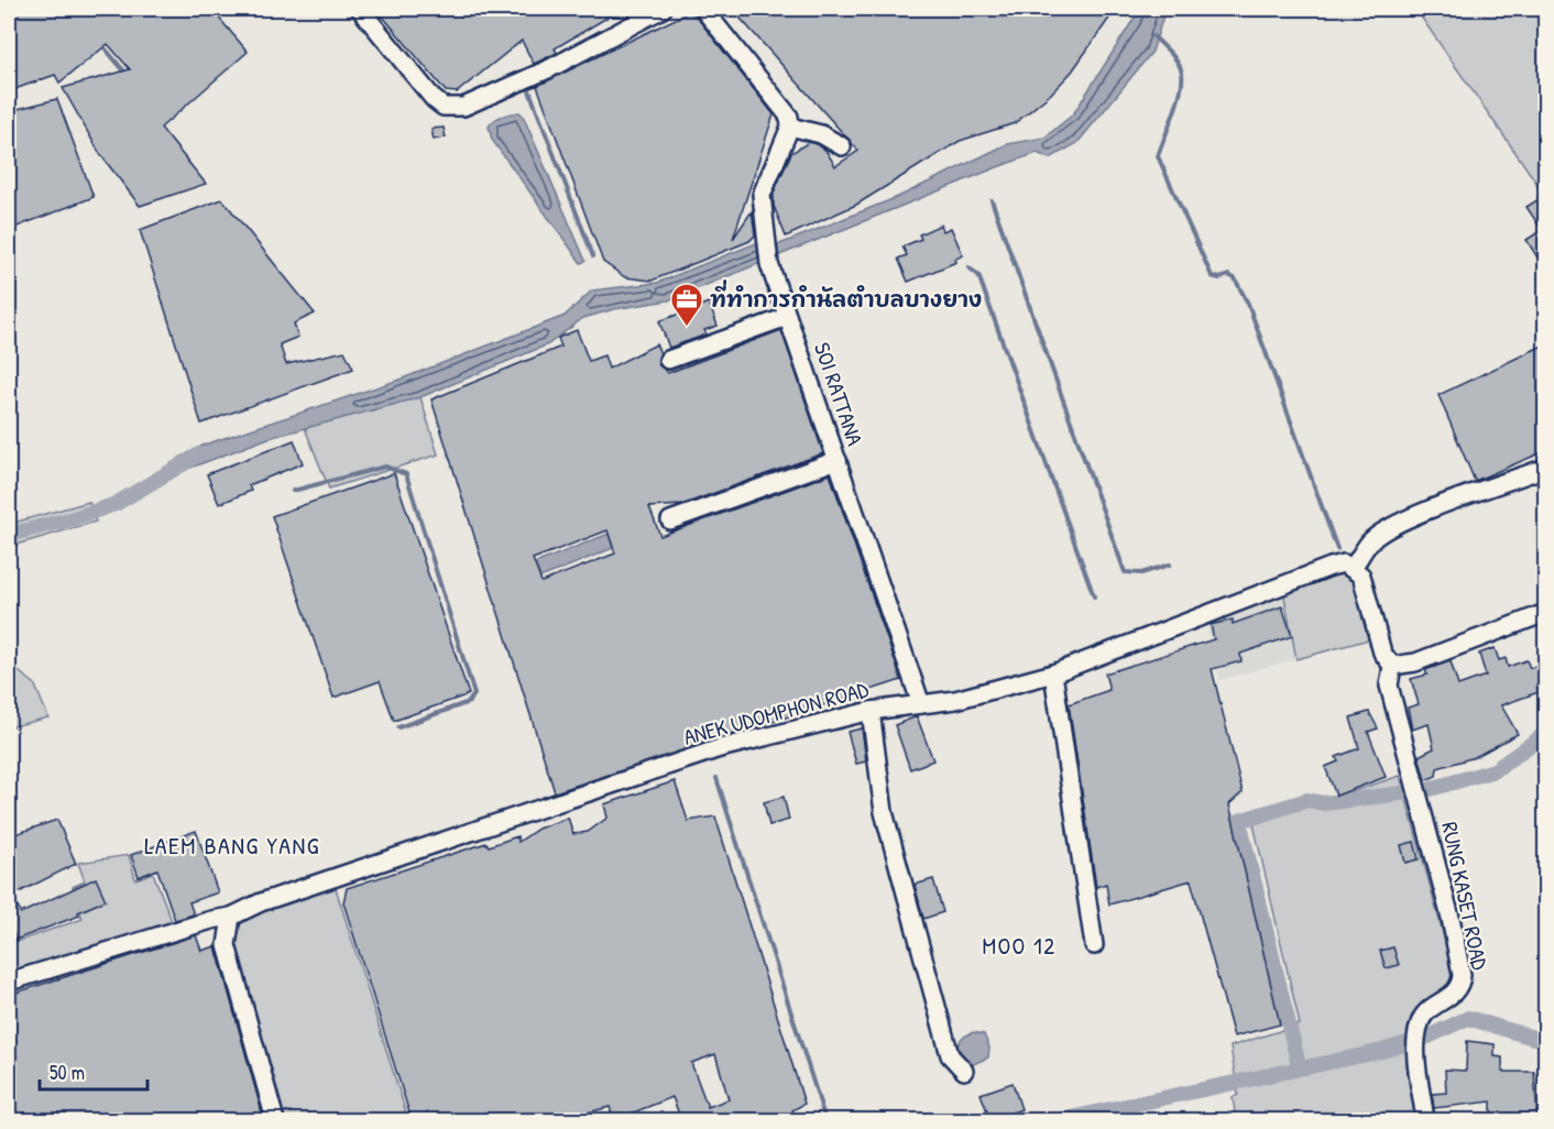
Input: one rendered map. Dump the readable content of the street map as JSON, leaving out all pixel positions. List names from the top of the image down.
{
  "streets": {
    "street": ["SOI RATTANA", "ANEK UDOMPHON ROAD", "RUNG KASET ROAD"]
  },
  "crossings": [
    ["SOI RATTANA", "ANEK UDOMPHON ROAD"]
  ],
  "districts": ["LAEM BANG YANG", "MOO 12"],
  "places": {
    "office": ["ที่ทำการกำนัลตำบลบางยาง"]
  },
  "scale_bar": "50 m"
}
